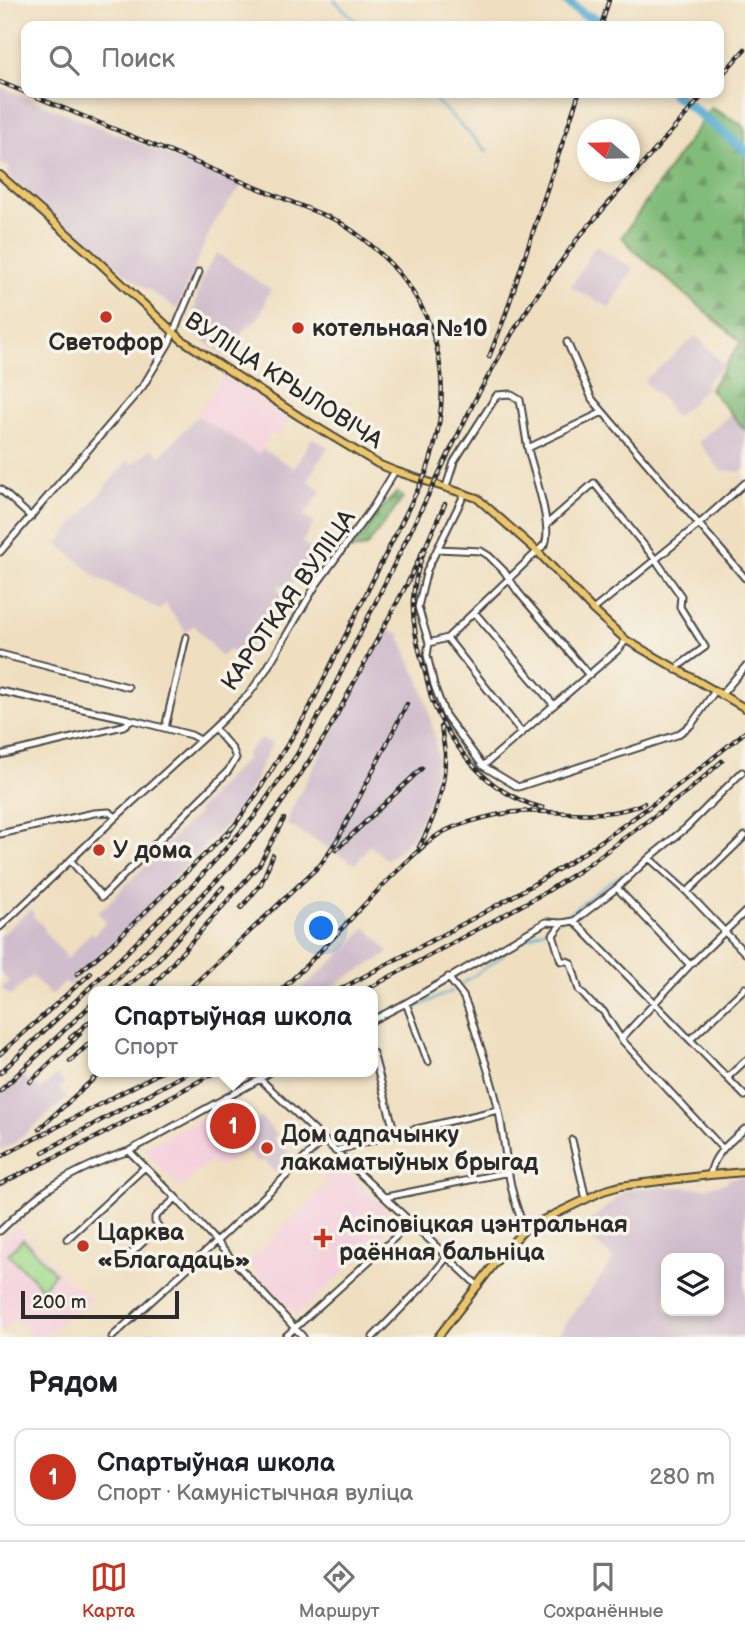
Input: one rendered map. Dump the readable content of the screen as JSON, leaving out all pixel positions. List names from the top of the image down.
{
  "streets": {
    "main road": ["ВУЛІЦА КРЫЛОВІЧА"],
    "street": ["КАРОТКАЯ ВУЛІЦА"]
  },
  "crossings": [
    ["ВУЛІЦА КРЫЛОВІЧА", "КАРОТКАЯ ВУЛІЦА"]
  ],
  "places": {
    "other": [
      "Светофор",
      "котельная №10",
      "У дома",
      "Дом адпачынку лакаматыўных брыгад",
      "Царква «Благадаць»"
    ],
    "health": ["Асіповіцкая цэнтральная раённая бальніца"]
  },
  "scale_bar": "200 m",
  "north": "left",
  "page": {
    "search": "Поиск",
    "popup": ["Спартыўная школа", "Спорт"],
    "pins": "1",
    "scale": "200 m",
    "heading": "Рядом",
    "list": [
      {
        "mark": "1",
        "name": "Спартыўная школа",
        "note": "Спорт · Камуністычная вуліца",
        "value": "280 m"
      }
    ],
    "nav": ["Карта", "Маршрут", "Сохранённые"]
  }
}
